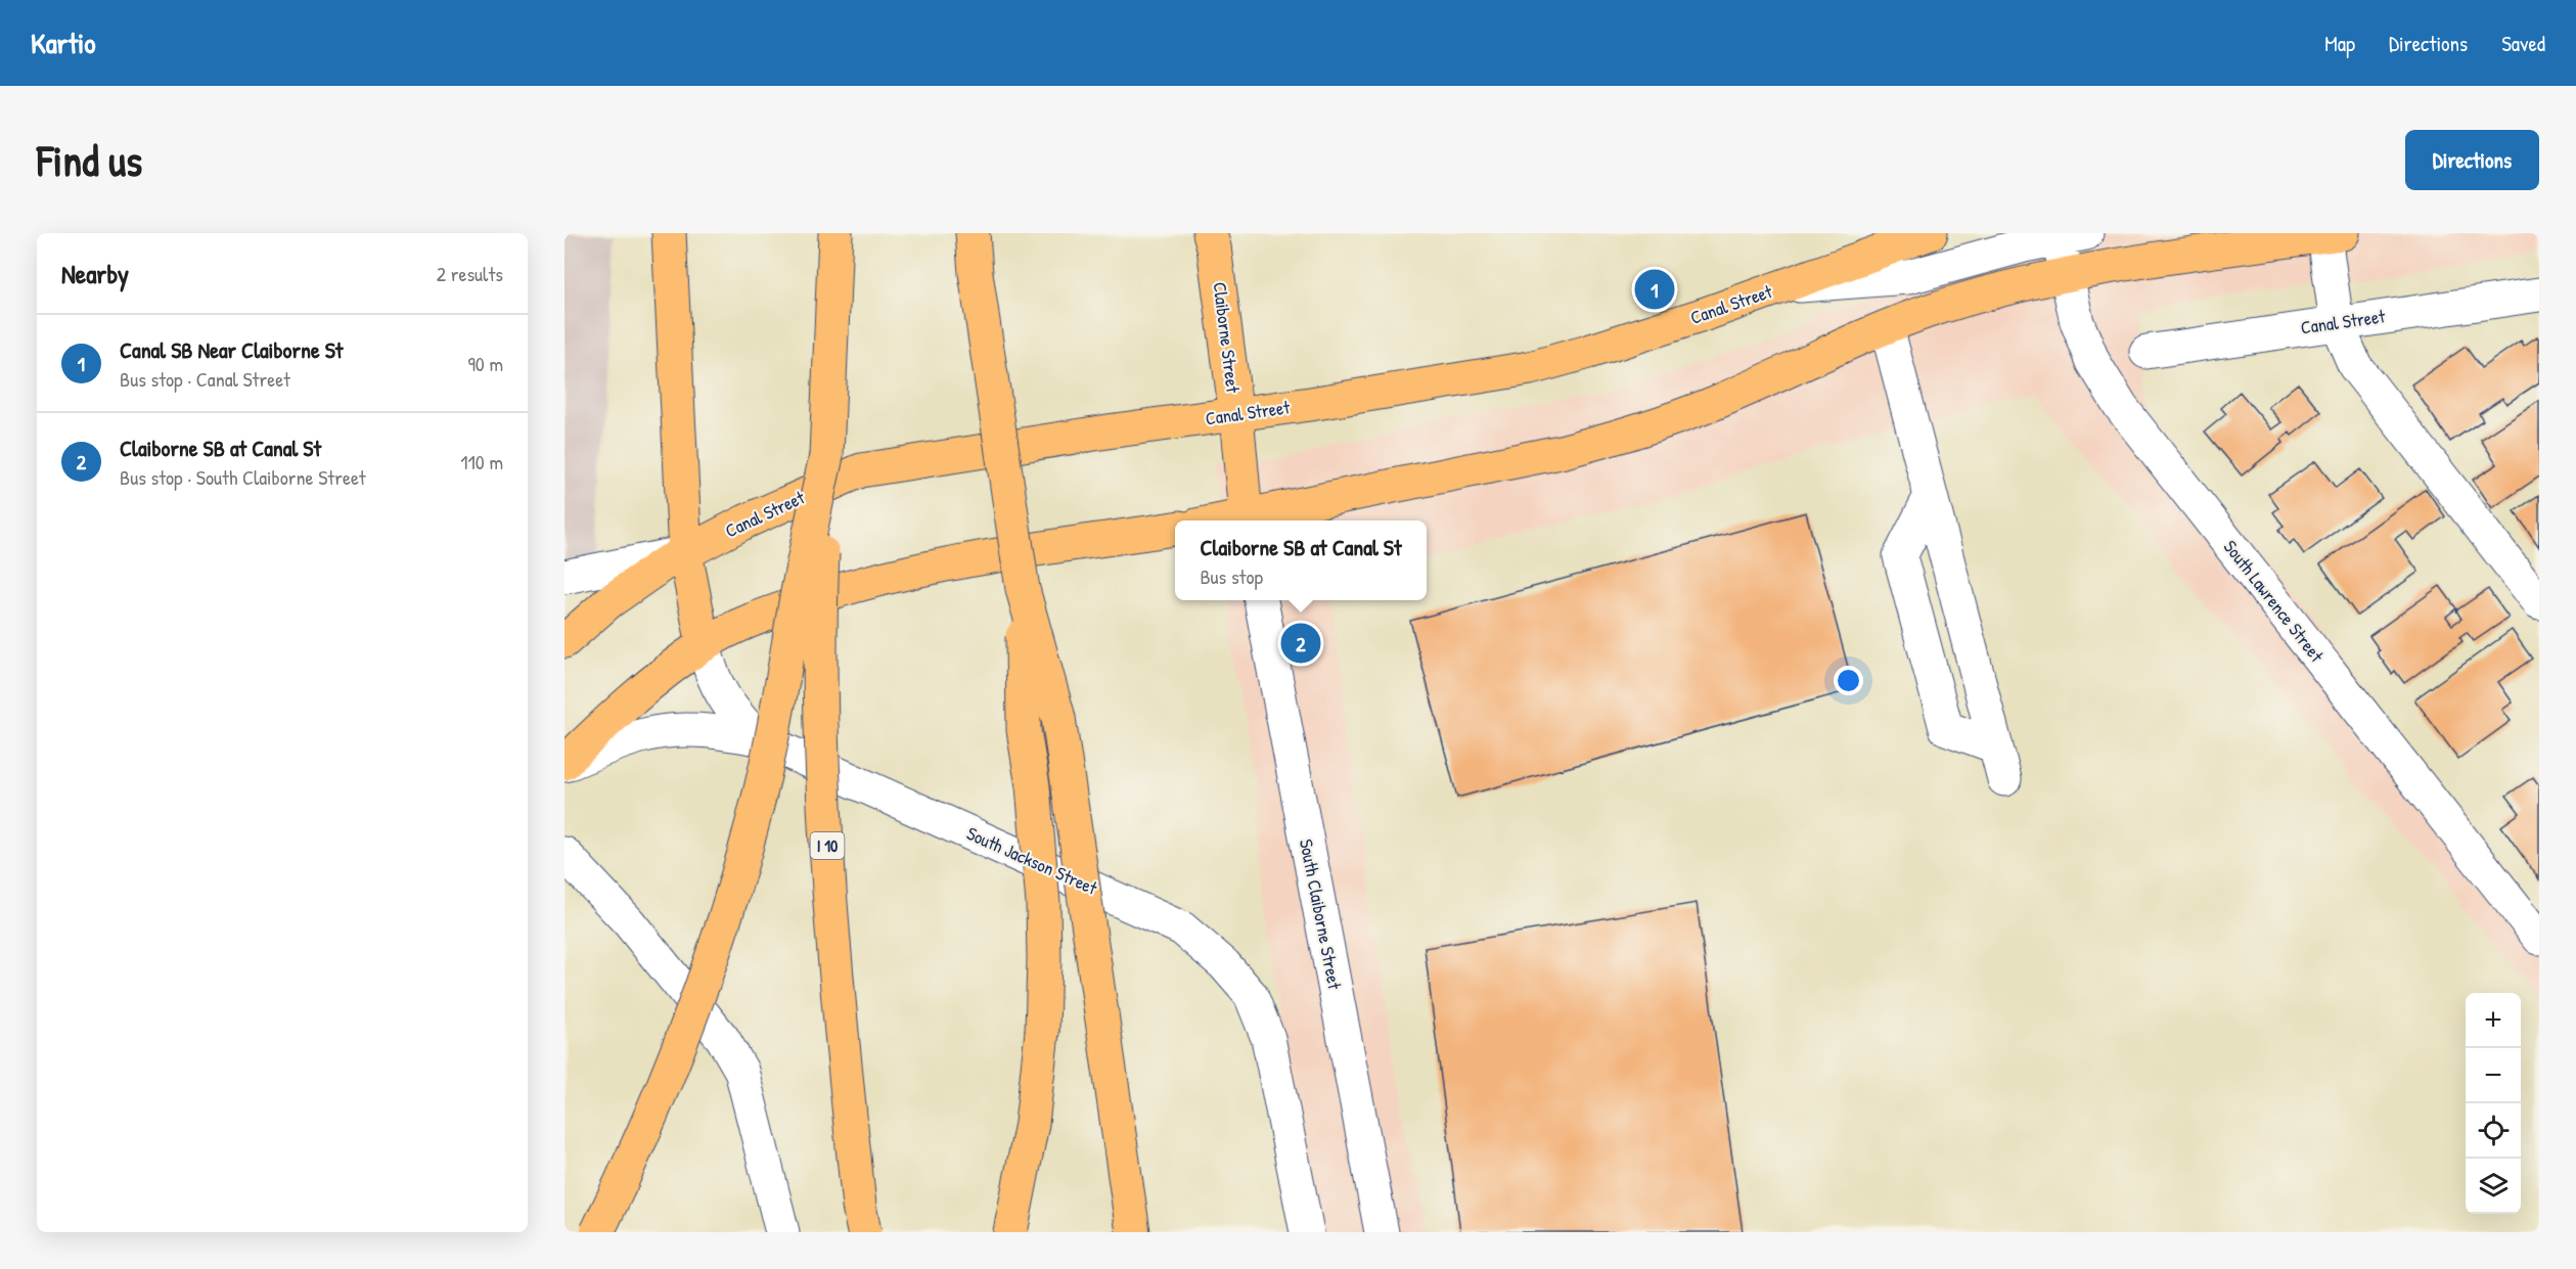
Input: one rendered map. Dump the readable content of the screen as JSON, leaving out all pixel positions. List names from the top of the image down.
{
  "streets": {
    "main road": [
      "Canal Street",
      "Claiborne Street",
      "I 10",
      "South Jackson Street"
    ],
    "street": ["South Lawrence Street", "South Claiborne Street"]
  },
  "crossings": [
    ["Canal Street", "Claiborne Street"],
    ["Canal Street", "South Jackson Street"]
  ],
  "page": {
    "header": "Kartio",
    "nav": ["Map", "Directions", "Saved"],
    "buttons": "Directions",
    "title": "Find us",
    "heading": ["Nearby", "2 results"],
    "pins": ["1", "2"],
    "list": [
      {
        "mark": "1",
        "name": "Canal SB Near Claiborne St",
        "note": "Bus stop · Canal Street",
        "value": "90 m"
      },
      {
        "mark": "2",
        "name": "Claiborne SB at Canal St",
        "note": "Bus stop · South Claiborne Street",
        "value": "110 m"
      }
    ],
    "popup": ["Claiborne SB at Canal St", "Bus stop"],
    "map_buttons": ["+", "−"]
  }
}
